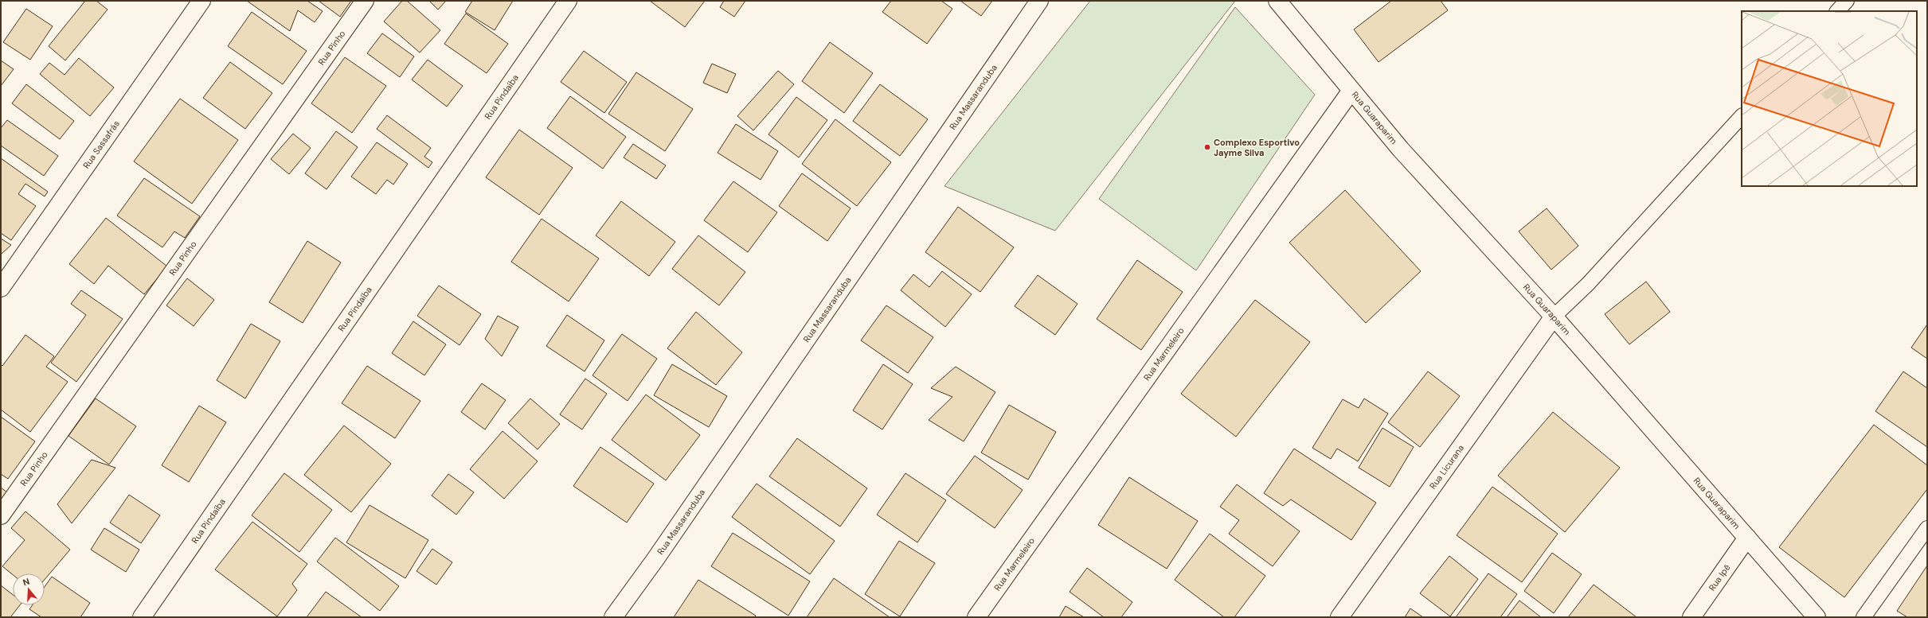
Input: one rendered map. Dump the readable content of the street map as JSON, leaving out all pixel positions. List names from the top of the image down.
{
  "streets": {
    "street": [
      "Rua Pinho",
      "Rua Pindaíba",
      "Rua Massaranduba",
      "Rua Guaraparim",
      "Rua Sassafrás",
      "Rua Marmeleiro",
      "Rua Licurana",
      "Rua Ipê"
    ]
  },
  "crossings": [
    ["Rua Guaraparim", "Rua Marmeleiro"],
    ["Rua Guaraparim", "Rua Licurana"],
    ["Rua Guaraparim", "Rua Ipê"]
  ],
  "places": ["Complexo Esportivo Jayme Silva"],
  "north": "top"
}
